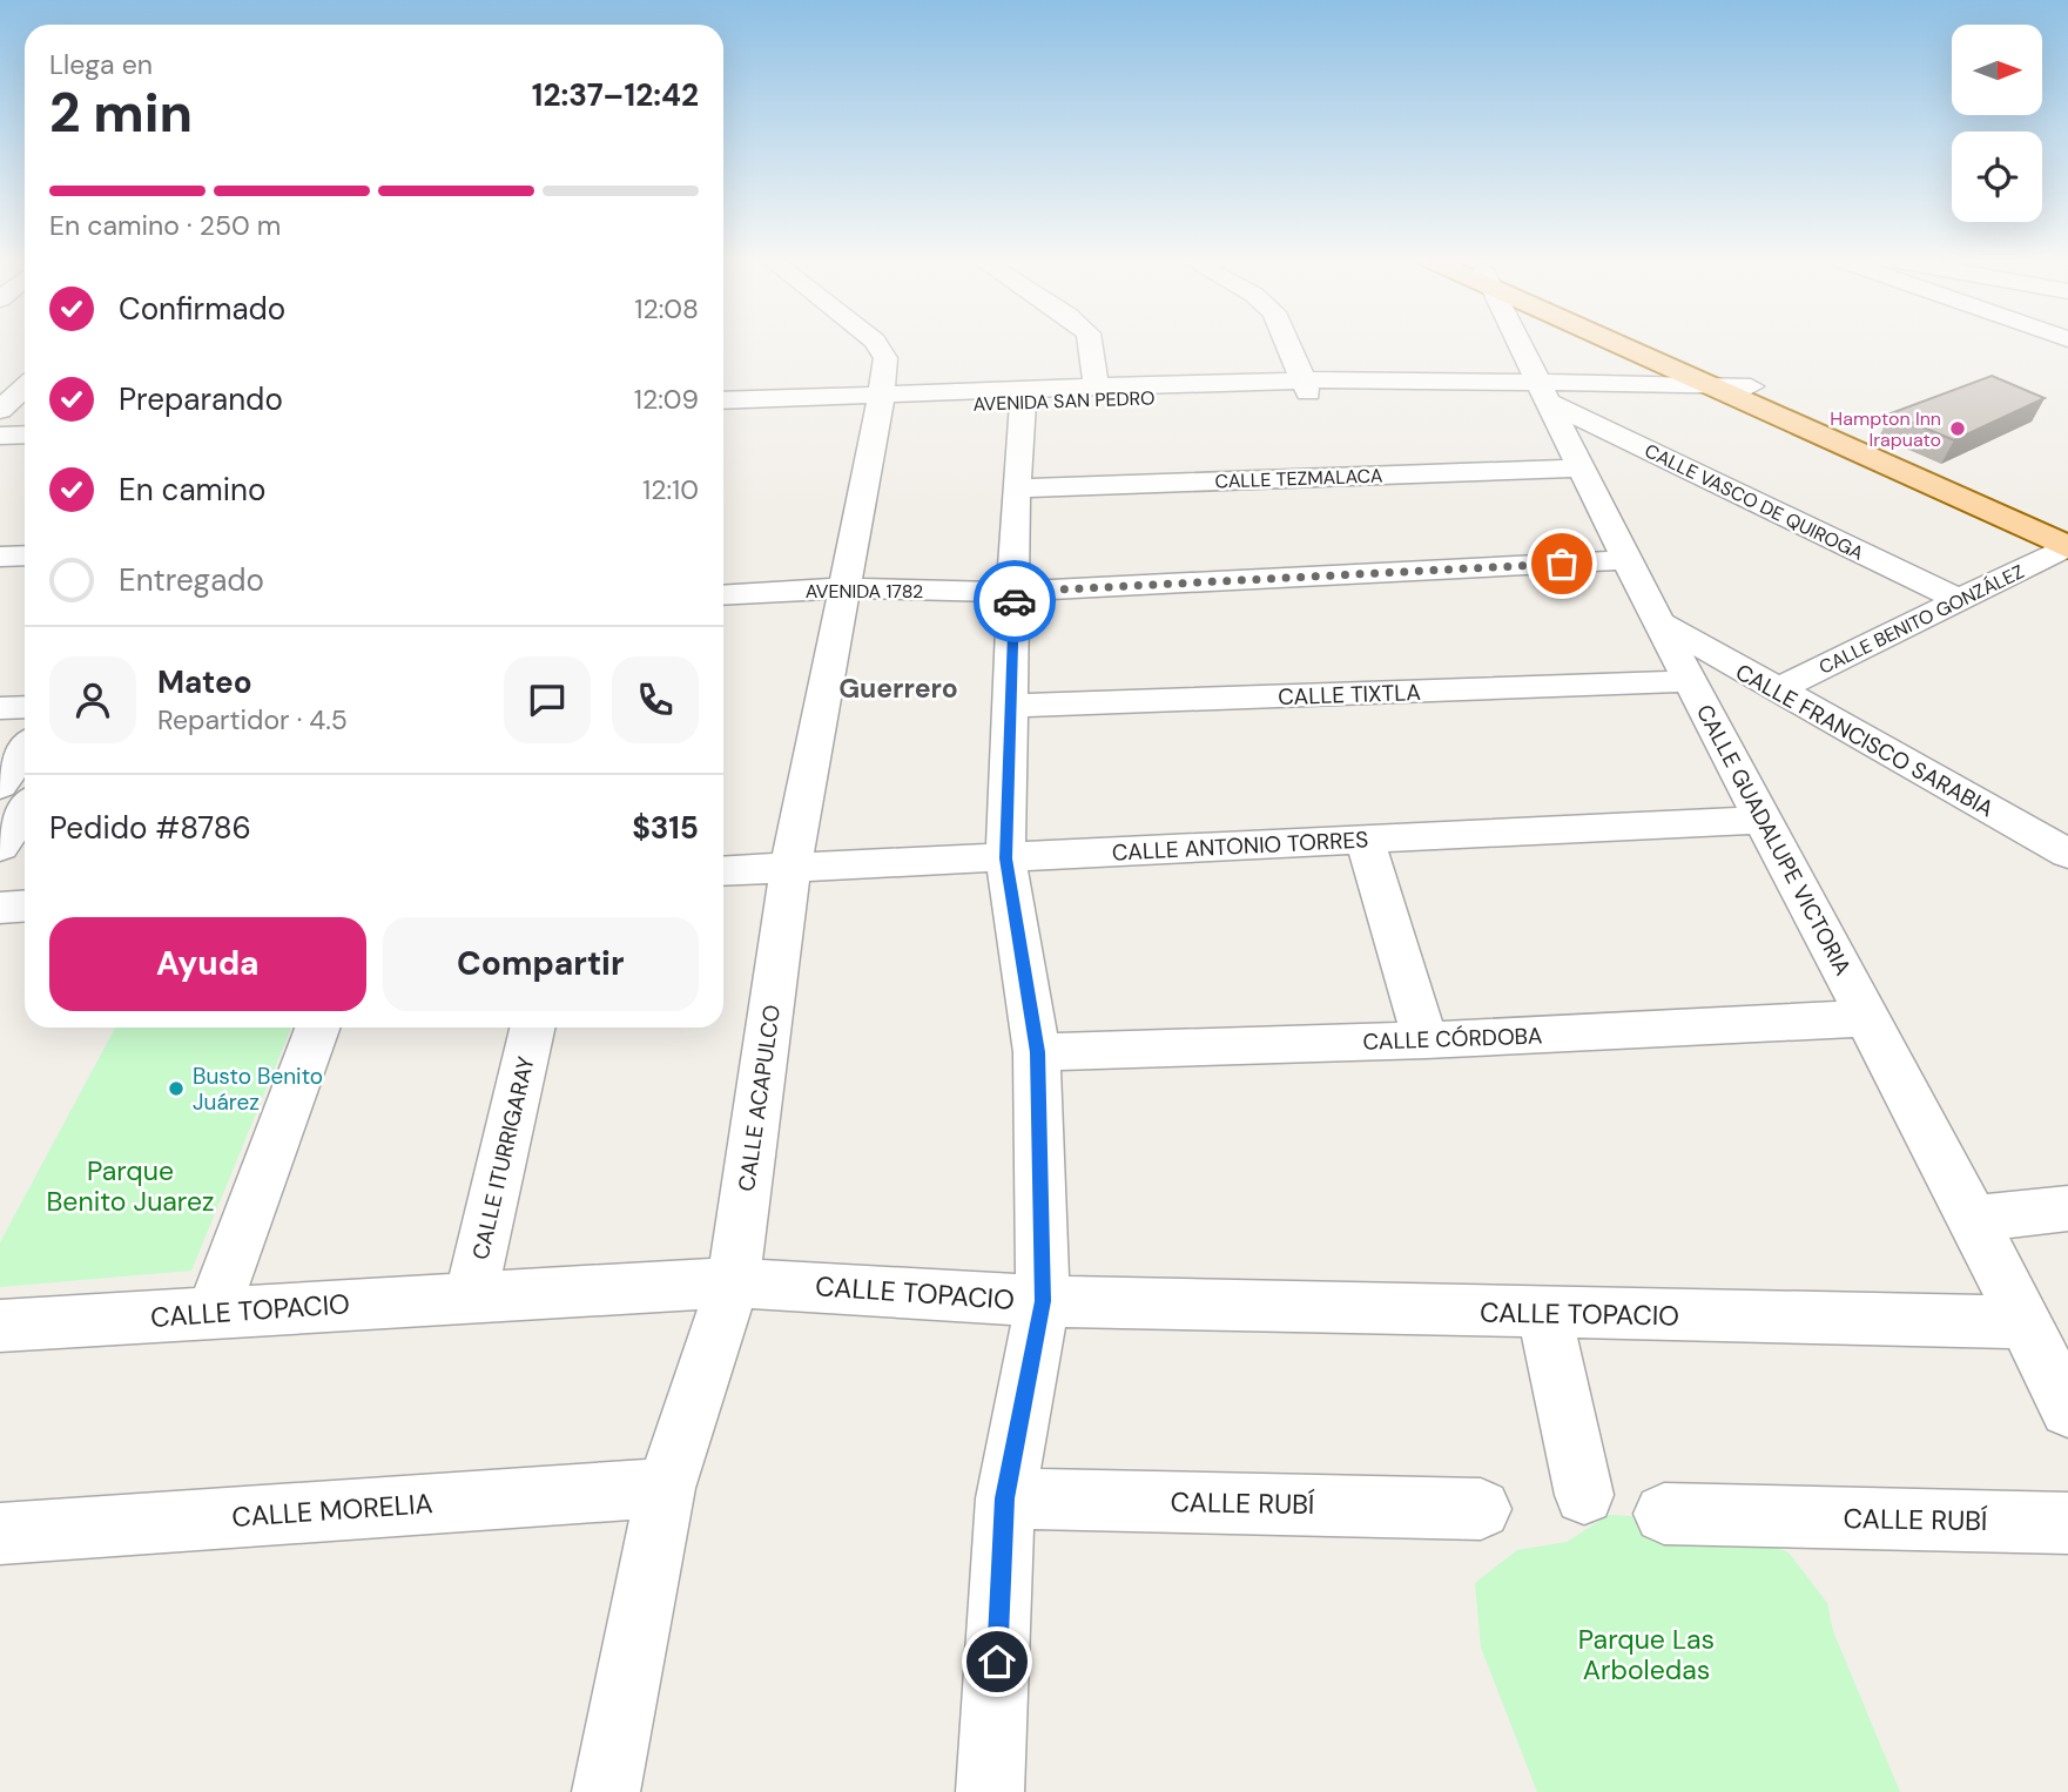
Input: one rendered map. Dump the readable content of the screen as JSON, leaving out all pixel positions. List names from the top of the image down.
{
  "streets": {
    "street": [
      "AVENIDA SAN PEDRO",
      "CALLE TEZMALACA",
      "CALLE VASCO DE QUIROGA",
      "AVENIDA 1782",
      "CALLE BENITO GONZÁLEZ",
      "CALLE TIXTLA",
      "CALLE FRANCISCO SARABIA",
      "CALLE GUADALUPE VICTORIA",
      "CALLE ANTONIO TORRES",
      "CALLE CÓRDOBA",
      "CALLE ACAPULCO",
      "CALLE ITURRIGARAY",
      "CALLE TOPACIO",
      "CALLE RUBÍ",
      "CALLE MORELIA"
    ]
  },
  "crossings": [
    ["AVENIDA SAN PEDRO", "CALLE VASCO DE QUIROGA"],
    ["AVENIDA SAN PEDRO", "CALLE GUADALUPE VICTORIA"],
    ["AVENIDA SAN PEDRO", "CALLE ACAPULCO"],
    ["CALLE TEZMALACA", "CALLE GUADALUPE VICTORIA"],
    ["CALLE VASCO DE QUIROGA", "CALLE BENITO GONZÁLEZ"],
    ["CALLE VASCO DE QUIROGA", "CALLE GUADALUPE VICTORIA"],
    ["AVENIDA 1782", "CALLE GUADALUPE VICTORIA"],
    ["AVENIDA 1782", "CALLE ACAPULCO"],
    ["CALLE BENITO GONZÁLEZ", "CALLE FRANCISCO SARABIA"],
    ["CALLE TIXTLA", "CALLE GUADALUPE VICTORIA"],
    ["CALLE FRANCISCO SARABIA", "CALLE GUADALUPE VICTORIA"],
    ["CALLE GUADALUPE VICTORIA", "CALLE ANTONIO TORRES"],
    ["CALLE GUADALUPE VICTORIA", "CALLE CÓRDOBA"],
    ["CALLE GUADALUPE VICTORIA", "CALLE TOPACIO"],
    ["CALLE ANTONIO TORRES", "CALLE ACAPULCO"],
    ["CALLE ACAPULCO", "CALLE TOPACIO"],
    ["CALLE ACAPULCO", "CALLE MORELIA"],
    ["CALLE ITURRIGARAY", "CALLE TOPACIO"]
  ],
  "districts": ["Guerrero"],
  "parks": ["Parque Benito Juarez", "Parque Las Arboledas"],
  "places": ["Hampton Inn Irapuato", "Busto Benito Juárez"],
  "north": "right",
  "page": {
    "heading": ["2 min", "Llega en", "12:37–12:42"],
    "panel": [
      "Mateo",
      "Repartidor · 4.5",
      "Pedido #8786",
      "$315"
    ],
    "bar": "En camino · 250 m",
    "list": [
      ["Confirmado", "12:08"],
      ["Preparando", "12:09"],
      ["En camino", "12:10"],
      "Entregado"
    ],
    "buttons": ["Ayuda", "Compartir"]
  }
}
